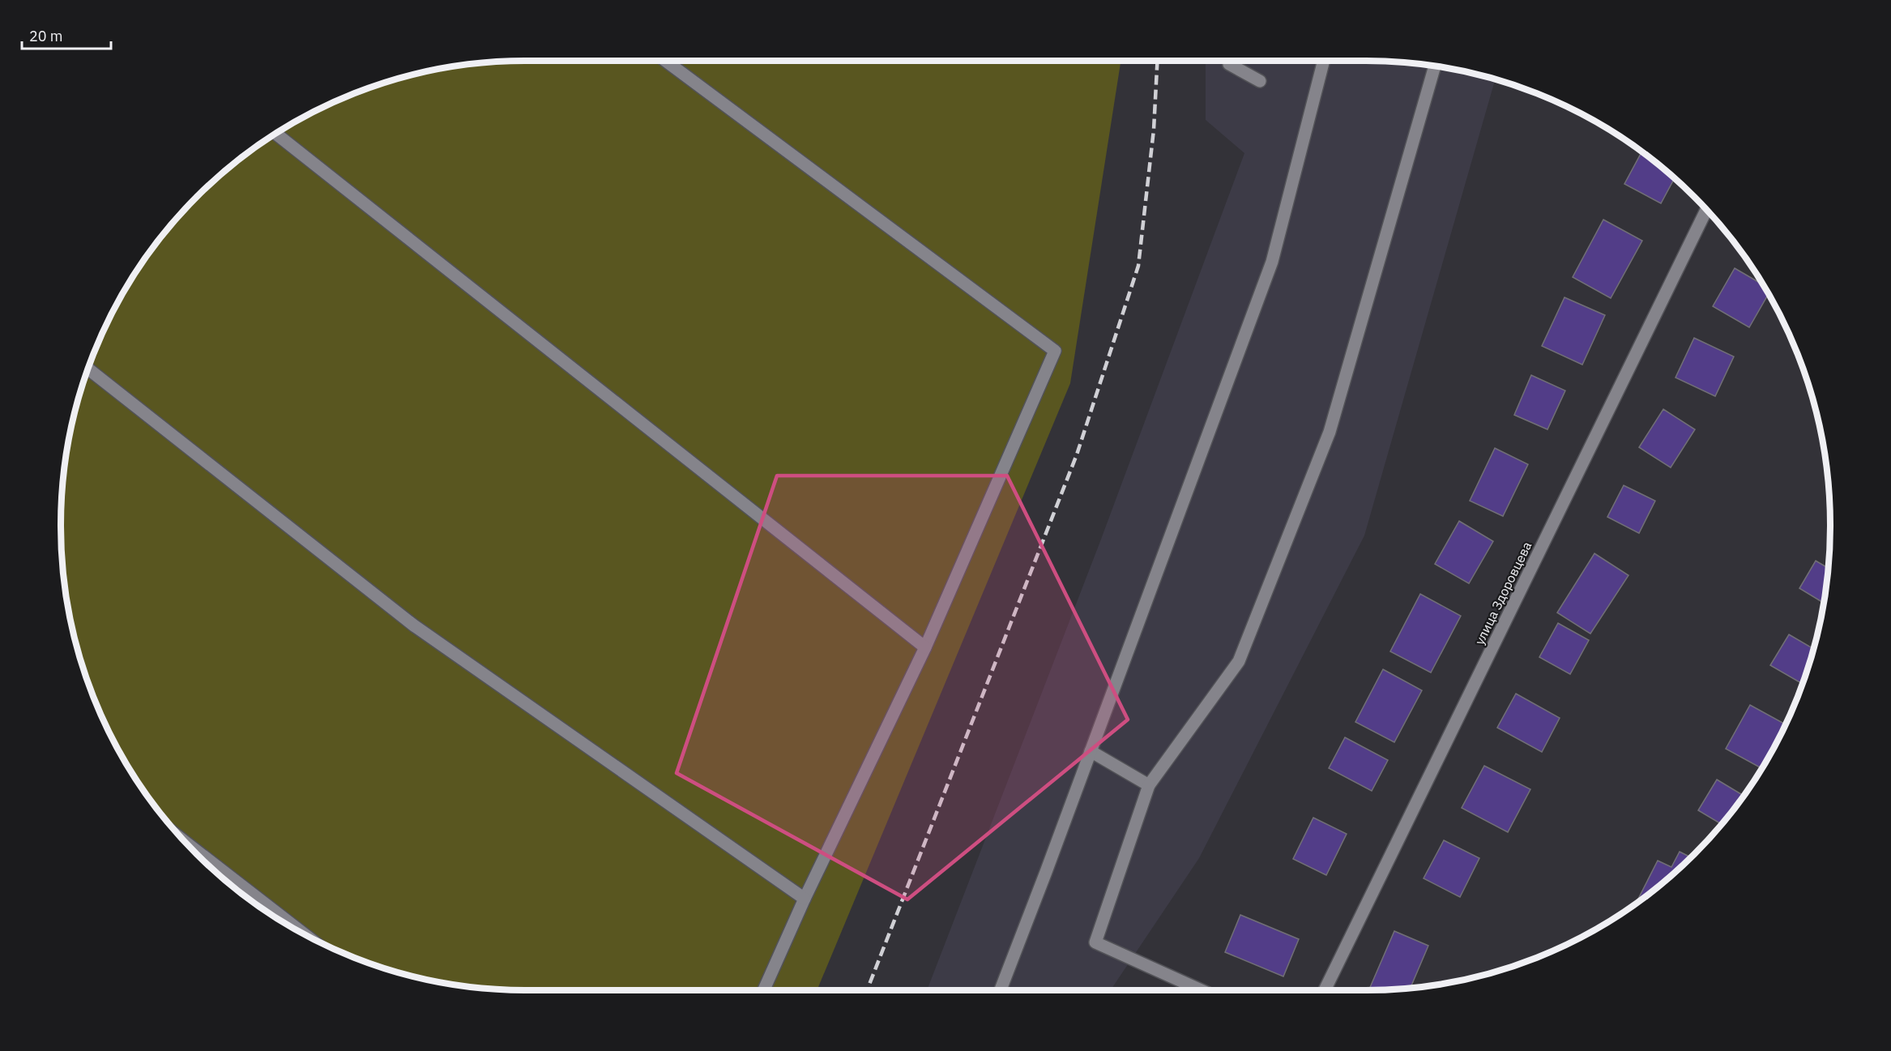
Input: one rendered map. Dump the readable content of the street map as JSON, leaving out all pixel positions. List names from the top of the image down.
{
  "streets": {
    "street": ["улица Здоровцева"]
  },
  "scale_bar": "20 m"
}
